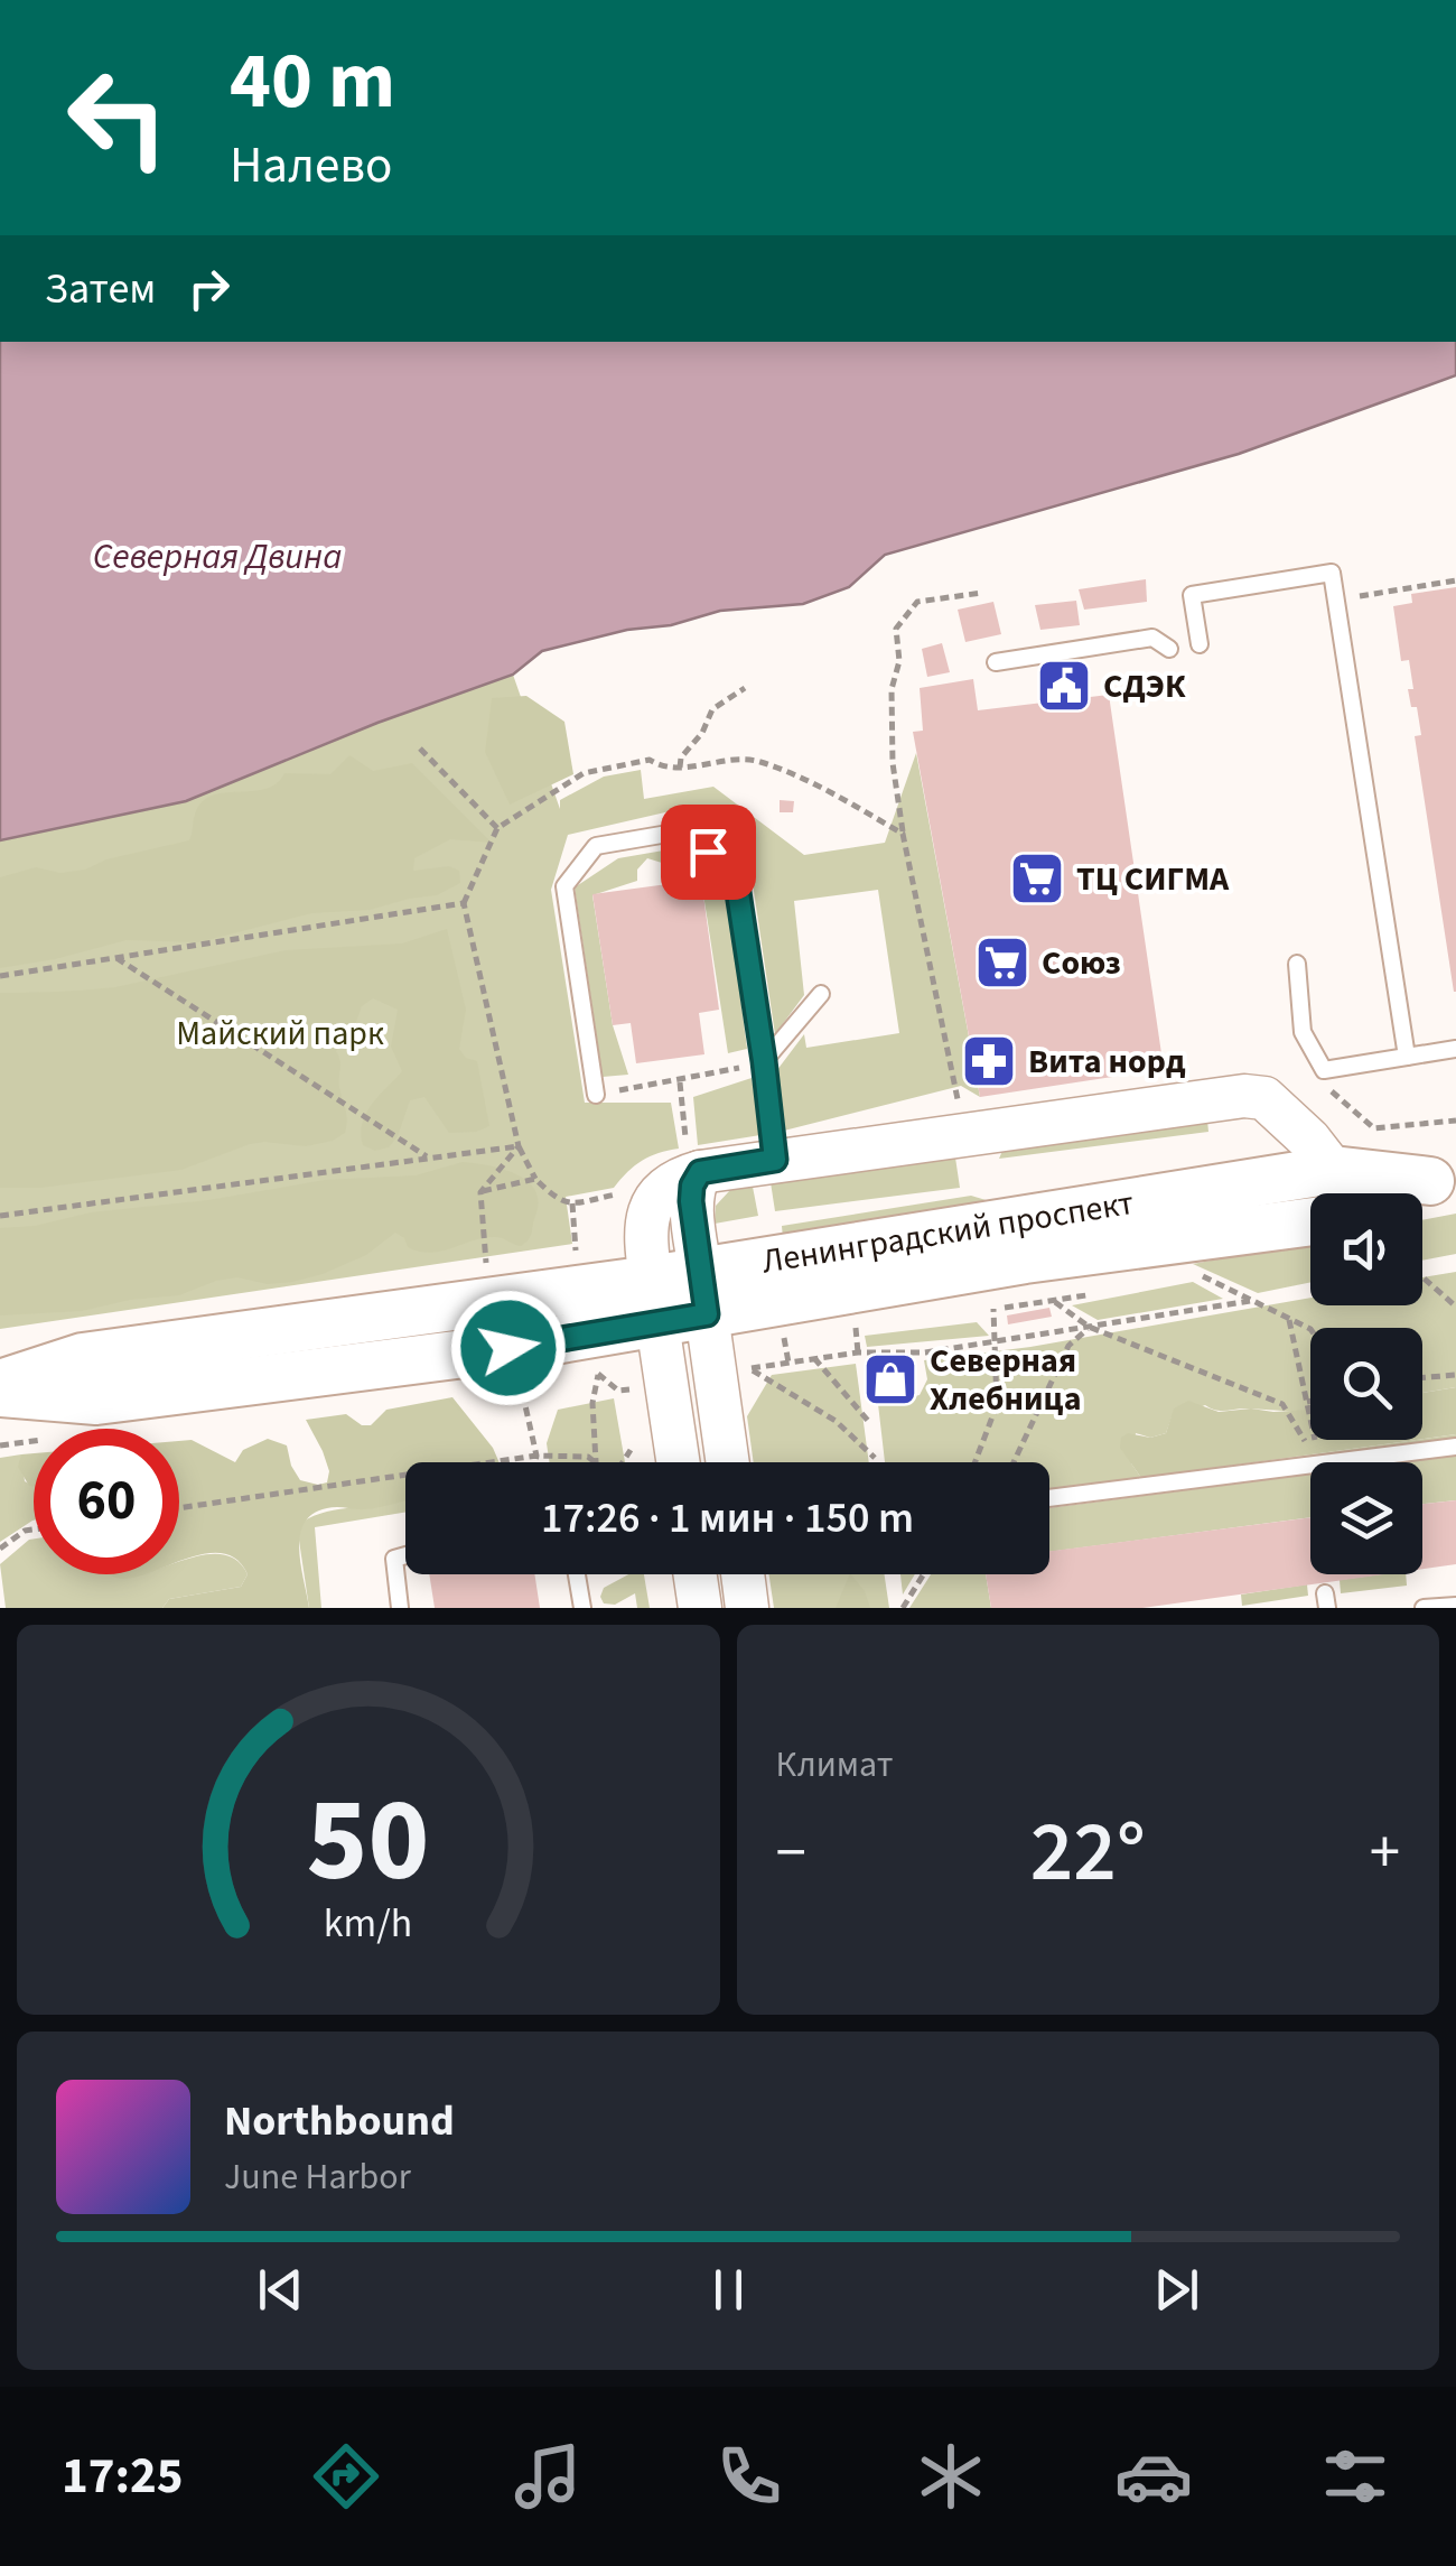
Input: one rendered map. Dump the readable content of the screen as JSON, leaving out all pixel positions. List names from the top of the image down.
{
  "streets": {
    "main road": ["Ленинградский проспект"]
  },
  "water": ["Северная Двина"],
  "parks": ["Майский парк"],
  "places": {
    "public building": ["СДЭК"],
    "supermarket": ["ТЦ СИГМА", "Союз"],
    "pharmacy": ["Вита норд"],
    "shop": ["Северная Хлебница"]
  },
  "page": {
    "turn": ["40 m", "Налево"],
    "then": "Затем",
    "limit": "60",
    "trip": "17:26 · 1 мин · 150 m",
    "tile": "Климат",
    "heat": ["−", "22°", "+"],
    "song": ["Northbound", "June Harbor"],
    "tabs": "17:25",
    "gauge": ["50", "km/h"]
  }
}
